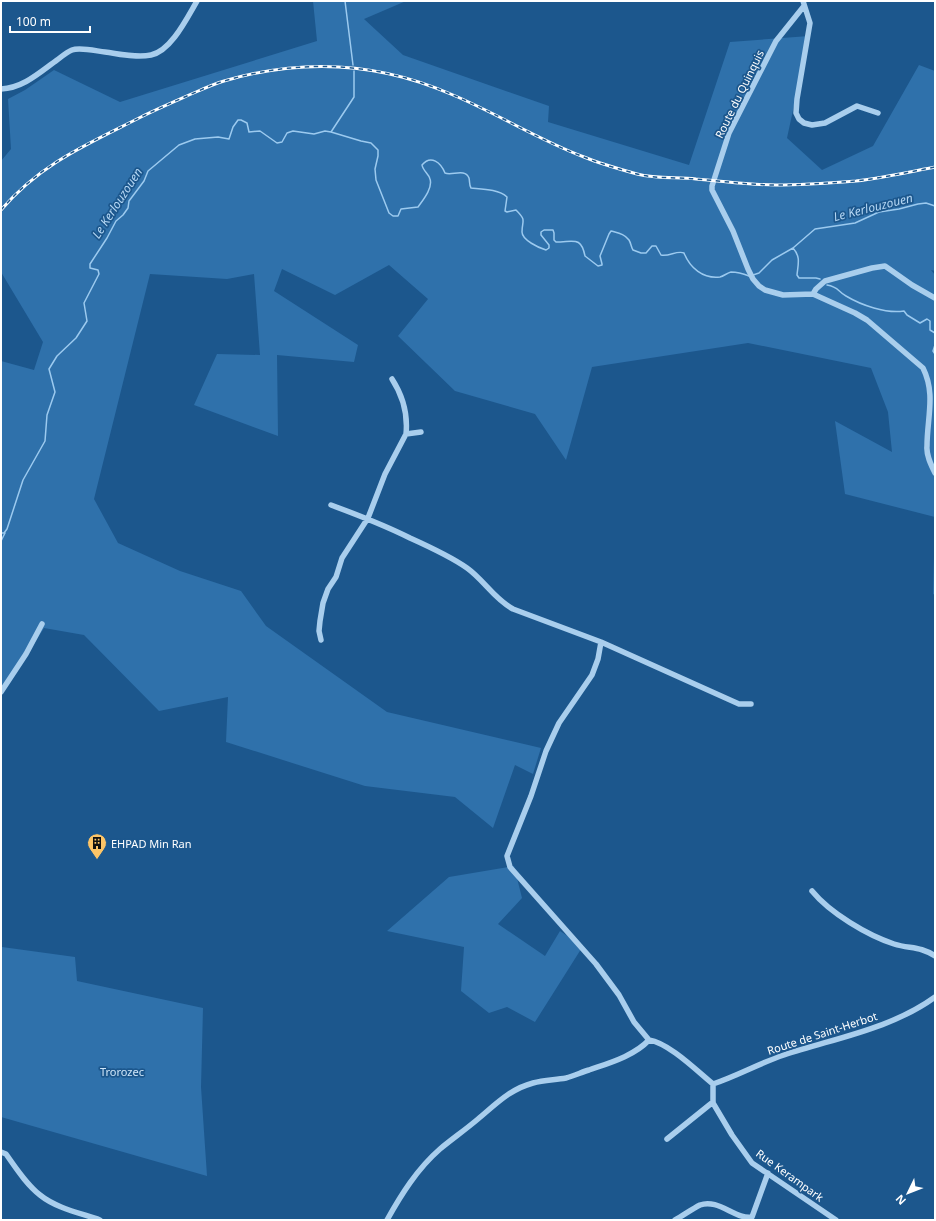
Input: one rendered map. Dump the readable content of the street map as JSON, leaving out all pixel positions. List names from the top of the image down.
{
  "streets": {
    "street": ["Route du Quinquis", "Route de Saint-Herbot", "Rue Kerampark"]
  },
  "water": ["Le Kerlouzouen"],
  "parks": ["Trorozec"],
  "places": {
    "building": ["EHPAD Min Ran"]
  },
  "scale_bar": "100 m",
  "north": "bottom left"
}
